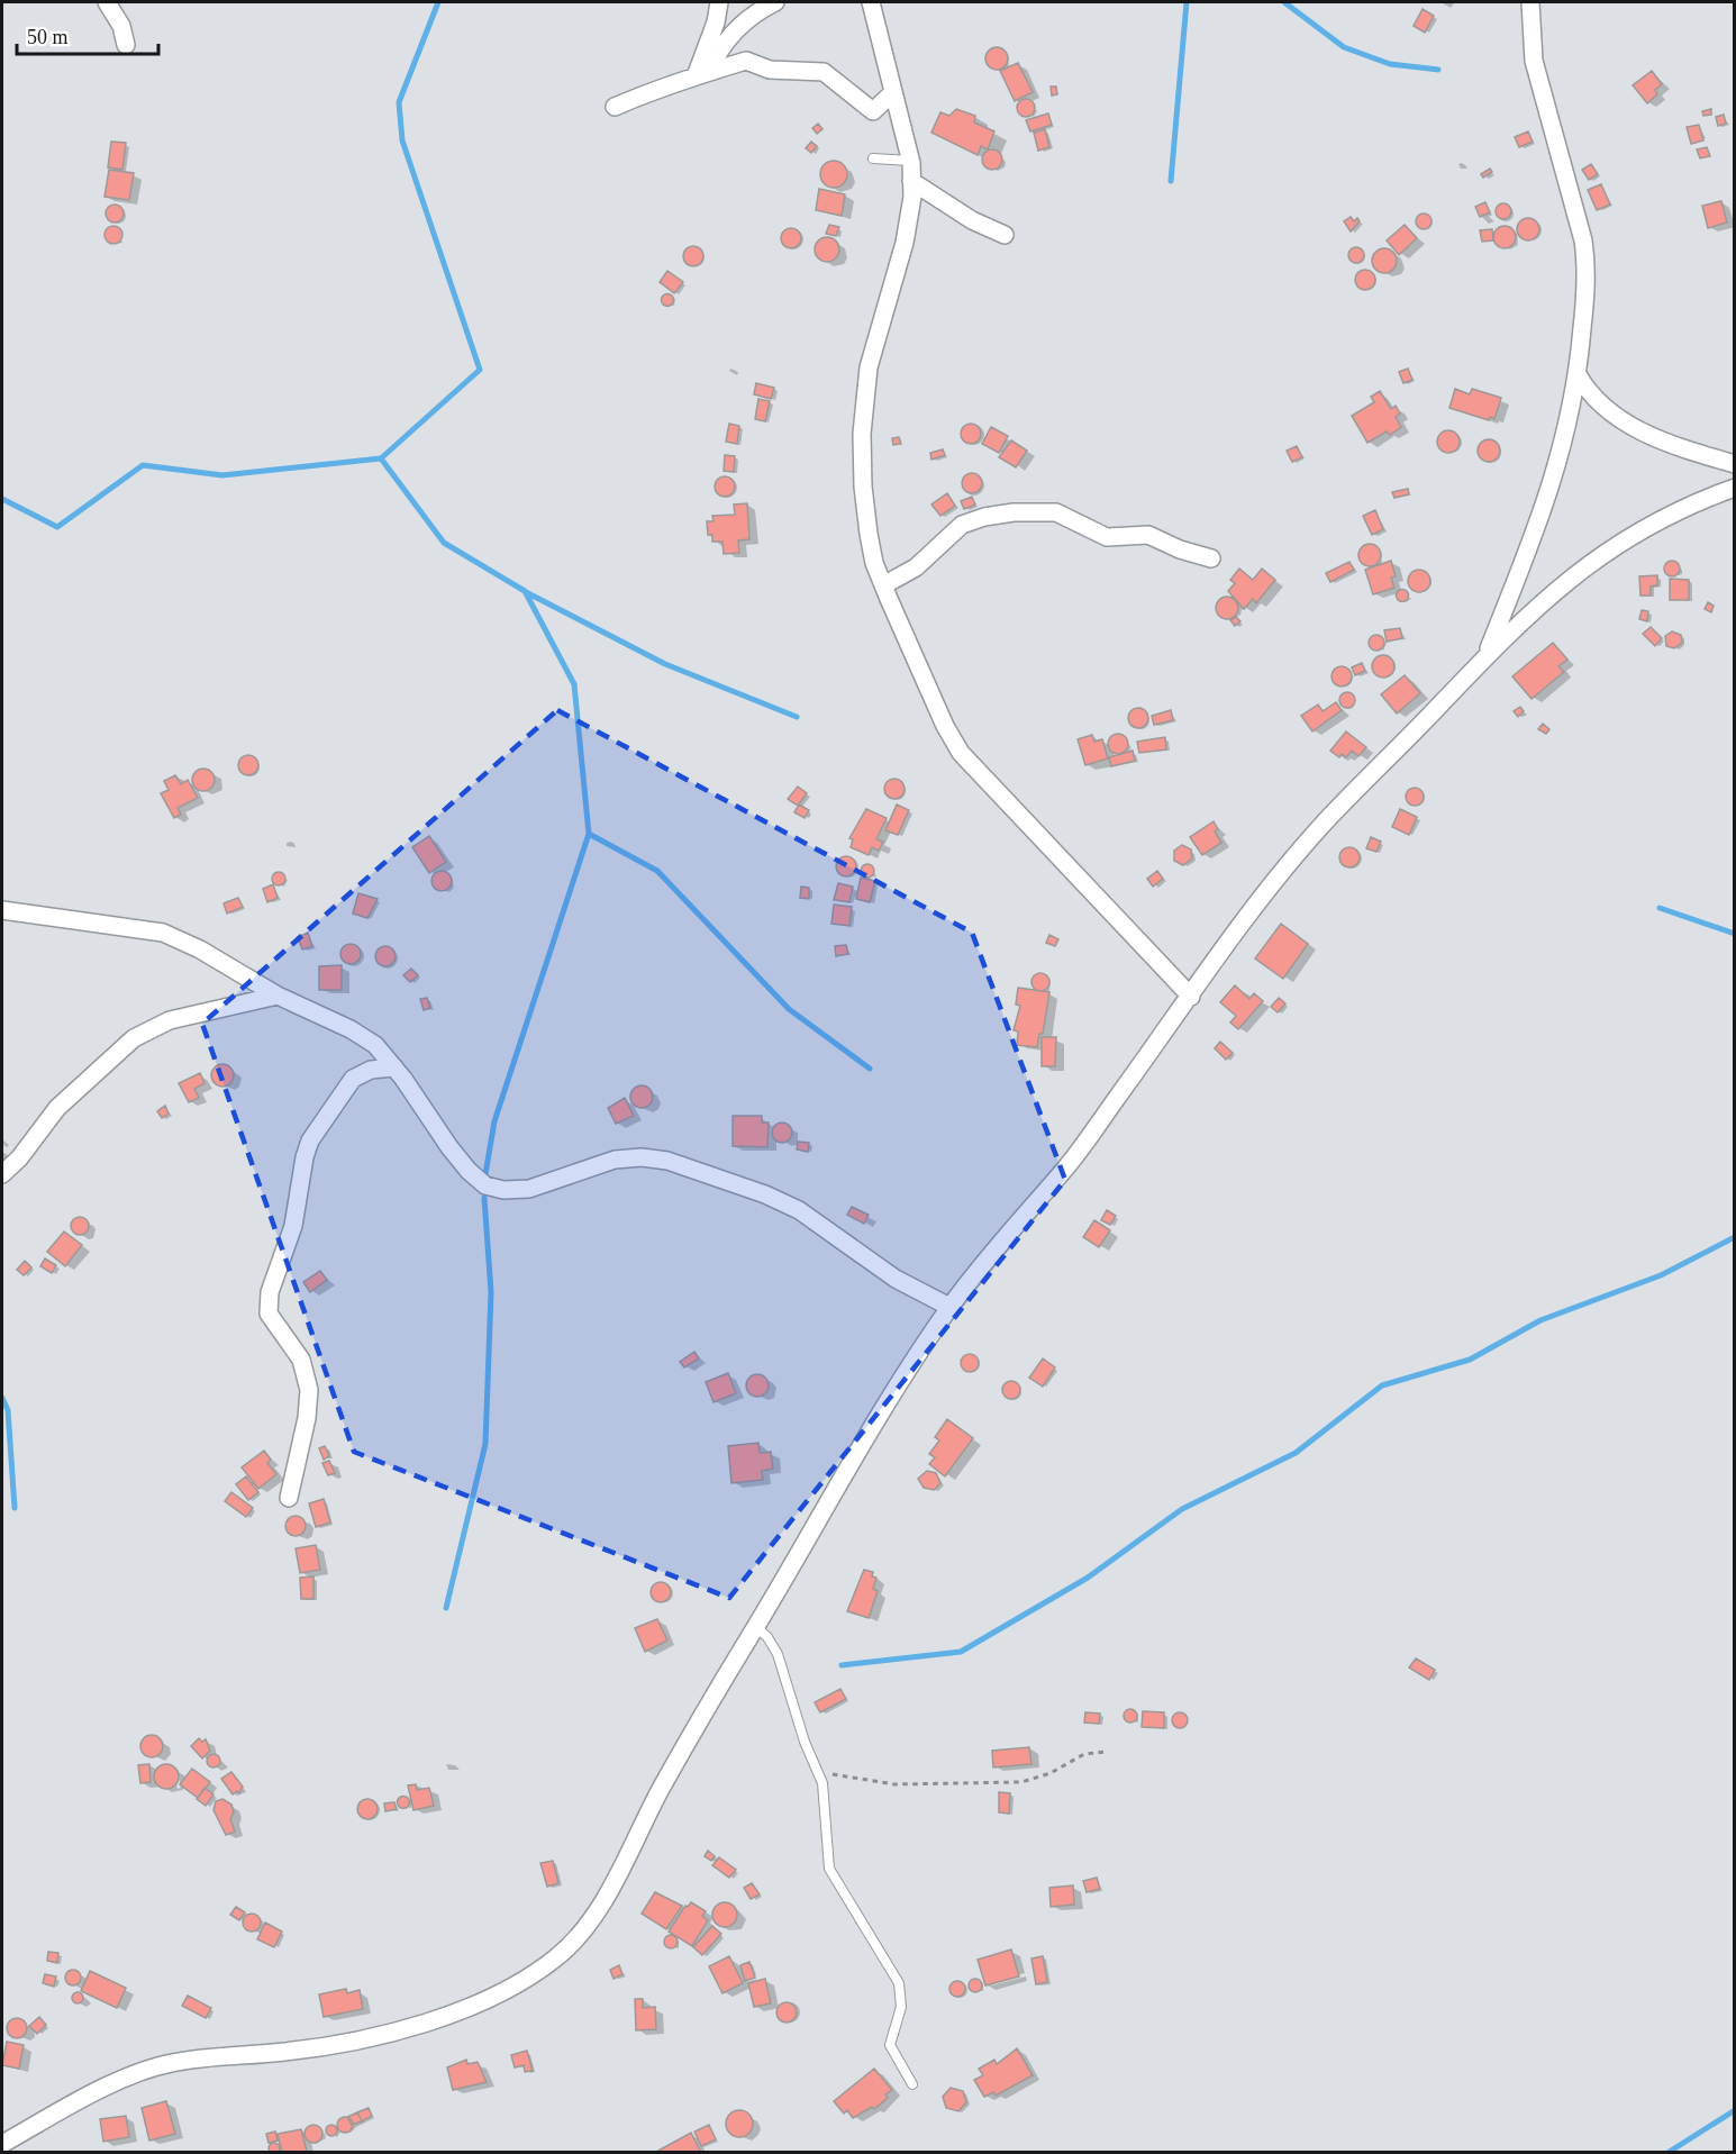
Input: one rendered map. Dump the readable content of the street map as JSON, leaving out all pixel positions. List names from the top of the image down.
{
  "scale_bar": "50 m"
}
